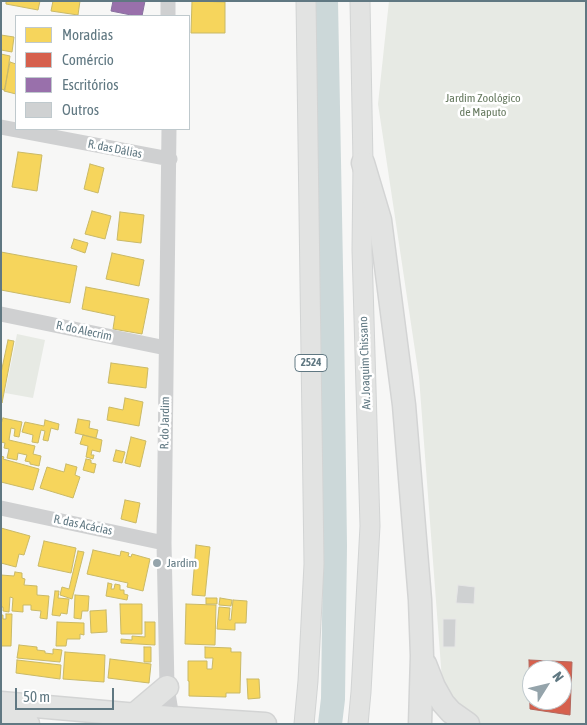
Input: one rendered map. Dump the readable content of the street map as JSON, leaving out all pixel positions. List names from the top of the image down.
{
  "streets": {
    "main road": ["2524", "Av. Joaquim Chissano"],
    "street": [
      "R. das Dálias",
      "R. do Alecrim",
      "R. do Jardim",
      "R. das Acácias"
    ]
  },
  "crossings": [
    ["R. das Dálias", "R. do Jardim"],
    ["R. do Alecrim", "R. do Jardim"],
    ["R. do Jardim", "R. das Acácias"]
  ],
  "parks": ["Jardim Zoológico de Maputo"],
  "places": ["Jardim"],
  "legend": [
    "Moradias",
    "Comércio",
    "Escritórios",
    "Outros"
  ],
  "scale_bar": "50 m",
  "north": "top right"
}
